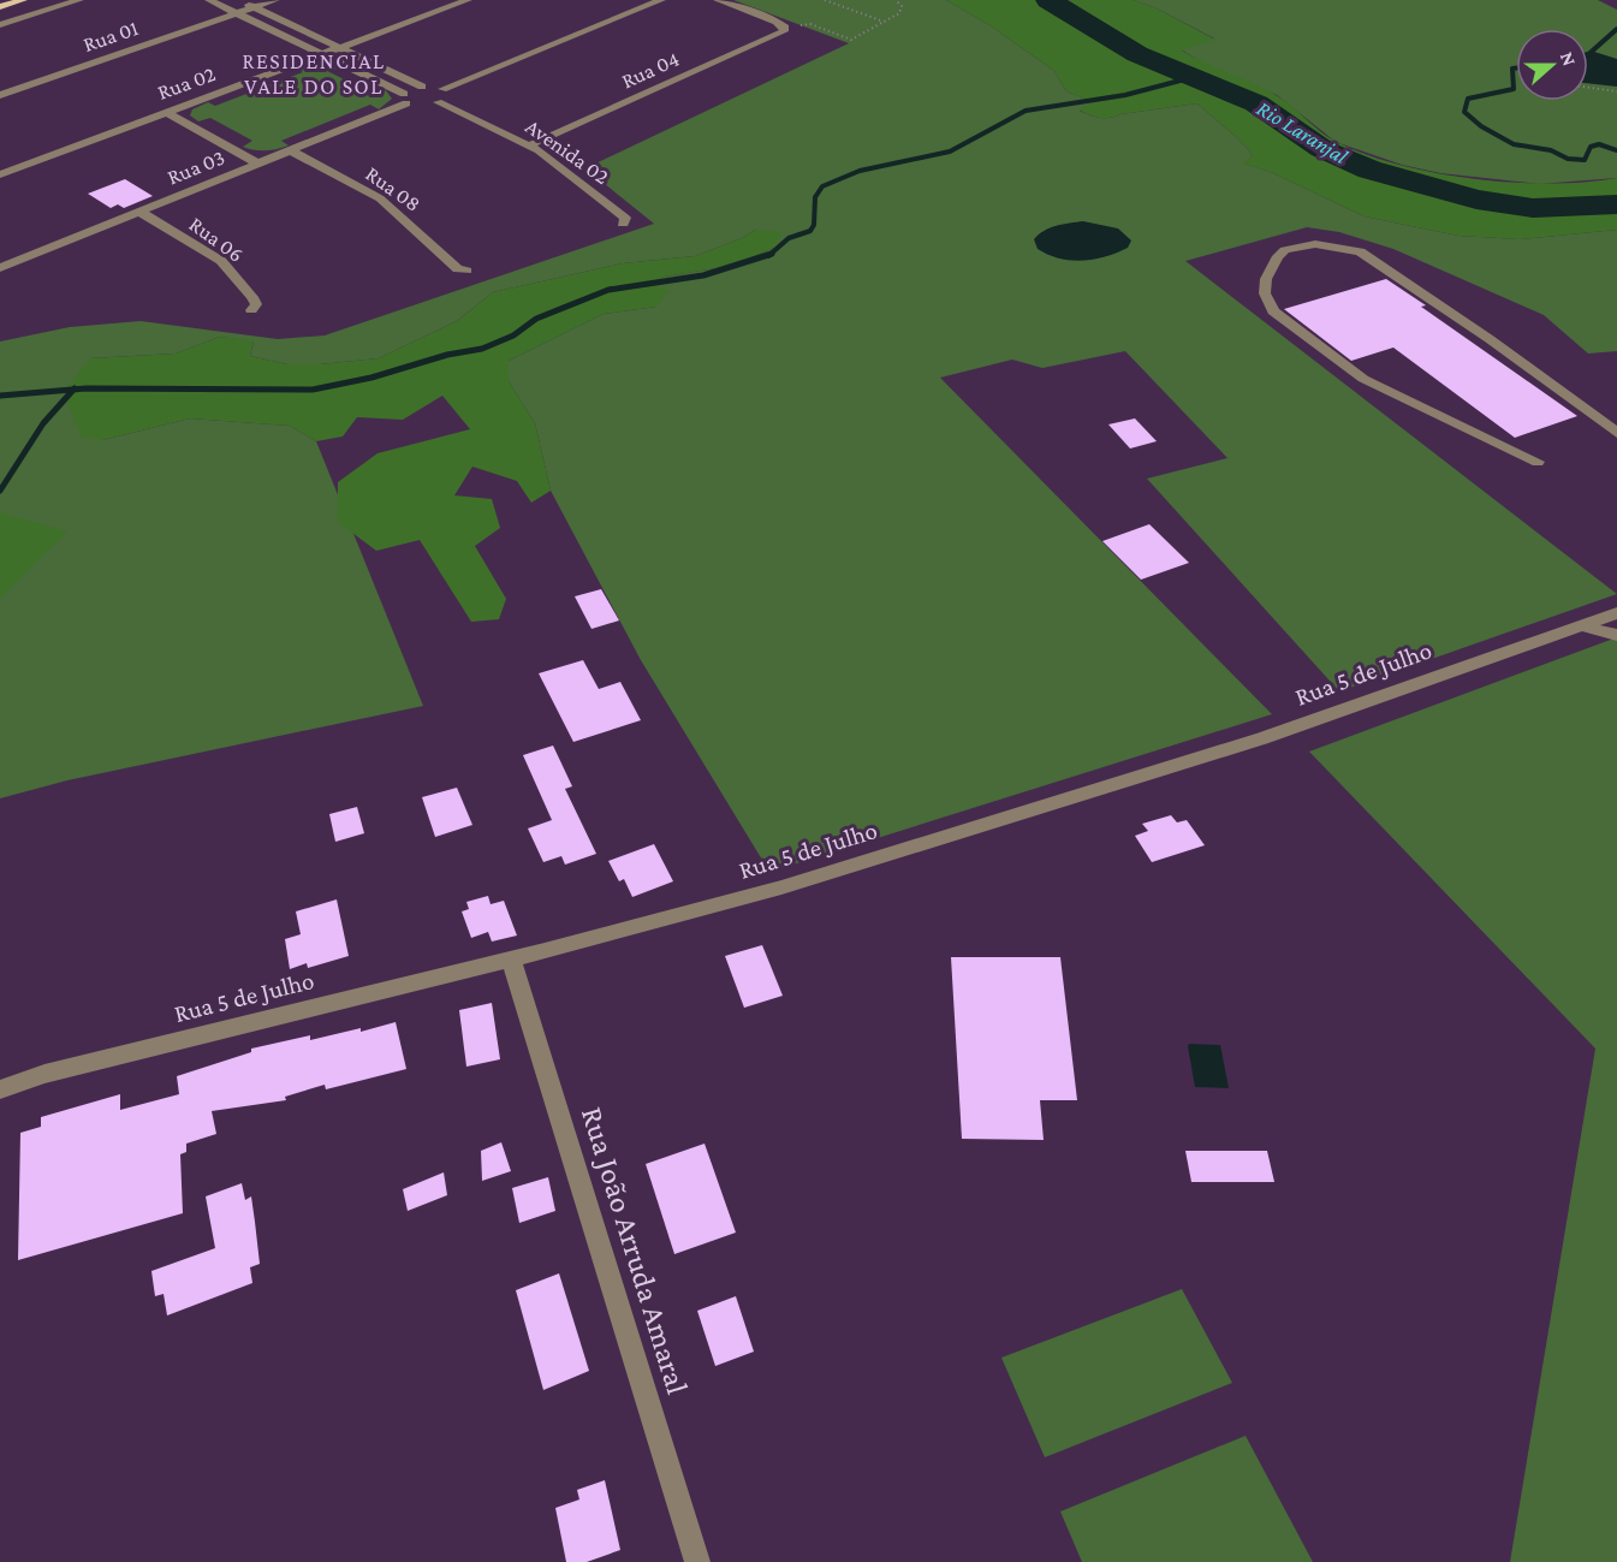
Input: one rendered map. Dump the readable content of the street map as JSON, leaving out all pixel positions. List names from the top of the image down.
{
  "streets": {
    "street": [
      "Rua 01",
      "Rua 04",
      "Rua 02",
      "Avenida 02",
      "Rua 03",
      "Rua 08",
      "Rua 06",
      "Rua 5 de Julho",
      "Rua João Arruda Amaral"
    ]
  },
  "crossings": [
    ["Rua 01", "Avenida 02"],
    ["Rua 04", "Avenida 02"],
    ["Rua 02", "Avenida 02"],
    ["Avenida 02", "Rua 03"],
    ["Rua 03", "Rua 08"],
    ["Rua 03", "Rua 06"],
    ["Rua 5 de Julho", "Rua João Arruda Amaral"]
  ],
  "districts": ["RESIDENCIAL VALE DO SOL"],
  "water": ["Rio Laranjal"],
  "north": "right"
}
